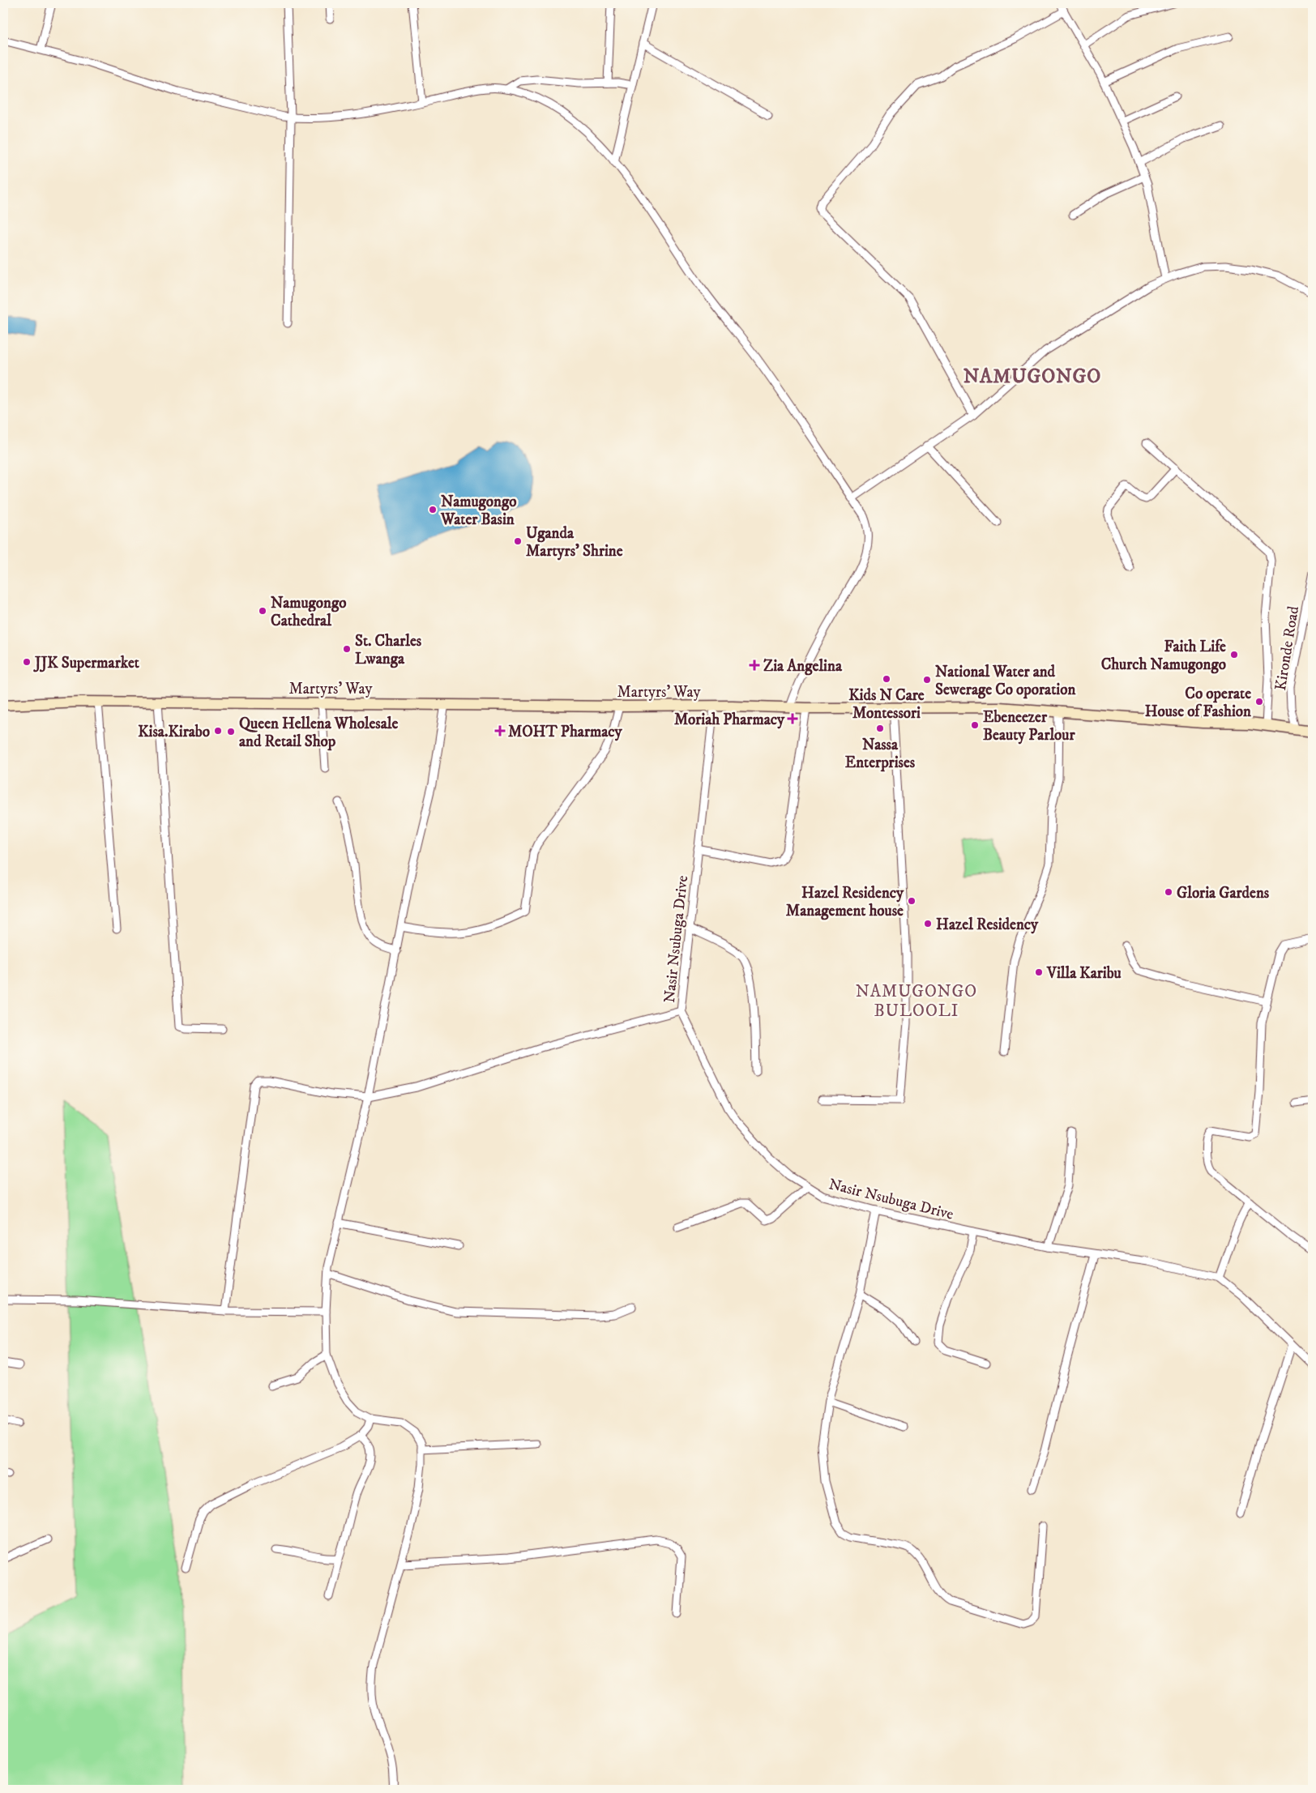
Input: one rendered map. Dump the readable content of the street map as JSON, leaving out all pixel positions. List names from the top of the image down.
{
  "streets": {
    "main road": ["Martyrs' Way"],
    "street": ["Kironde Road", "Nasir Nsubuga Drive"]
  },
  "crossings": [
    ["Kironde Road", "Martyrs' Way"],
    ["Martyrs' Way", "Nasir Nsubuga Drive"]
  ],
  "districts": ["NAMUGONGO", "NAMUGONGO BULOOLI"],
  "places": {
    "other": [
      "Namugongo Water Basin",
      "Uganda Martyrs' Shrine",
      "Namugongo Cathedral",
      "St. Charles Lwanga",
      "Faith Life Church Namugongo",
      "JJK Supermarket",
      "Kids N Care Montessori",
      "National Water and Sewerage Co oporation",
      "Co operate House of Fashion",
      "Ebeneezer Beauty Parlour",
      "Nassa Enterprises",
      "Kisa.Kirabo",
      "Queen Hellena Wholesale and Retail Shop",
      "Gloria Gardens",
      "Hazel Residency Management house",
      "Hazel Residency",
      "Villa Karibu"
    ],
    "health": ["Zia Angelina", "Moriah Pharmacy", "MOHT Pharmacy"]
  }
}
